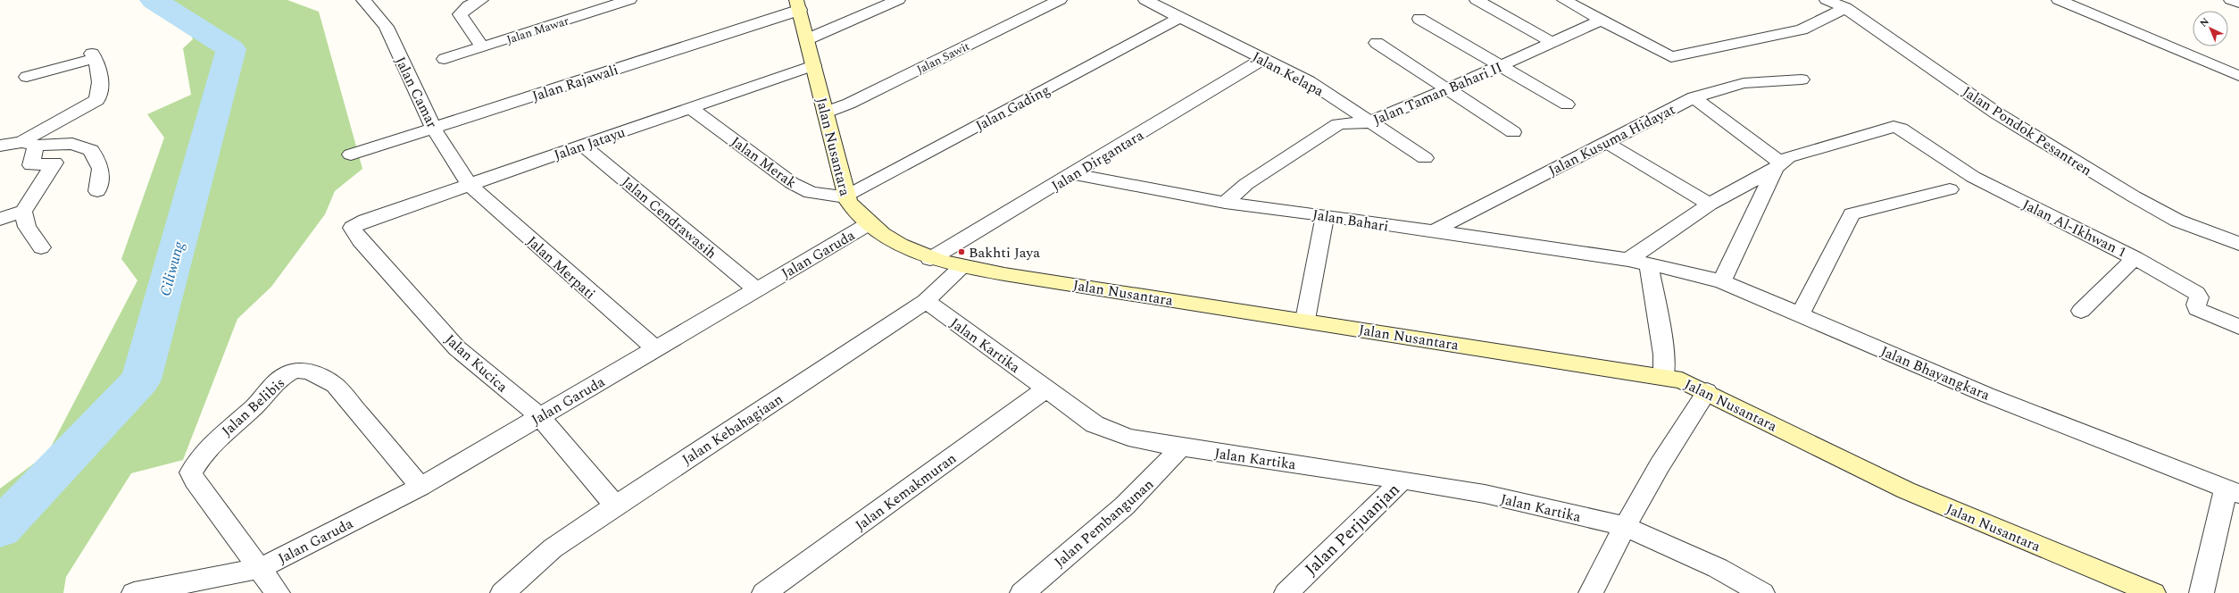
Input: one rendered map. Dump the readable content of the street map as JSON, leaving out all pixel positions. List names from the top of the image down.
{
  "streets": {
    "main road": ["Jalan Nusantara"],
    "street": [
      "Jalan Mawar",
      "Jalan Sawit",
      "Jalan Kelapa",
      "Jalan Rajawali",
      "Jalan Camar",
      "Jalan Taman Bahari II",
      "Jalan Gading",
      "Jalan Pondok Pesantren",
      "Jalan Kusuma Hidayat",
      "Jalan Jatayu",
      "Jalan Dirgantara",
      "Jalan Merak",
      "Jalan Cendrawasih",
      "Jalan Bahari",
      "Jalan Al-Ikhwan 1",
      "Jalan Garuda",
      "Jalan Merpati",
      "Jalan Kartika",
      "Jalan Kucica",
      "Jalan Bhayangkara",
      "Jalan Belibis",
      "Jalan Kebahagiaan",
      "Jalan Kemakmuran",
      "Jalan Pembangunan",
      "Jalan Perjuanjan"
    ]
  },
  "crossings": [
    ["Jalan Sawit", "Jalan Nusantara"],
    ["Jalan Kelapa", "Jalan Taman Bahari II"],
    ["Jalan Kelapa", "Jalan Gading"],
    ["Jalan Kelapa", "Jalan Dirgantara"],
    ["Jalan Rajawali", "Jalan Camar"],
    ["Jalan Rajawali", "Jalan Nusantara"],
    ["Jalan Camar", "Jalan Jatayu"],
    ["Jalan Camar", "Jalan Merpati"],
    ["Jalan Taman Bahari II", "Jalan Bahari"],
    ["Jalan Gading", "Jalan Nusantara"],
    ["Jalan Gading", "Jalan Merak"],
    ["Jalan Kusuma Hidayat", "Jalan Bahari"],
    ["Jalan Jatayu", "Jalan Nusantara"],
    ["Jalan Jatayu", "Jalan Merak"],
    ["Jalan Jatayu", "Jalan Cendrawasih"],
    ["Jalan Jatayu", "Jalan Merpati"],
    ["Jalan Jatayu", "Jalan Kucica"],
    ["Jalan Nusantara", "Jalan Dirgantara"],
    ["Jalan Nusantara", "Jalan Merak"],
    ["Jalan Nusantara", "Jalan Garuda"],
    ["Jalan Nusantara", "Jalan Kebahagiaan"],
    ["Jalan Dirgantara", "Jalan Bahari"],
    ["Jalan Cendrawasih", "Jalan Garuda"],
    ["Jalan Bahari", "Jalan Bhayangkara"],
    ["Jalan Garuda", "Jalan Merpati"],
    ["Jalan Garuda", "Jalan Kucica"],
    ["Jalan Garuda", "Jalan Belibis"],
    ["Jalan Kartika", "Jalan Kebahagiaan"],
    ["Jalan Kartika", "Jalan Kemakmuran"],
    ["Jalan Kartika", "Jalan Pembangunan"],
    ["Jalan Kartika", "Jalan Perjuanjan"],
    ["Jalan Kucica", "Jalan Kebahagiaan"]
  ],
  "water": ["Ciliwung"],
  "places": ["Bakhti Jaya"],
  "north": "top left"
}
